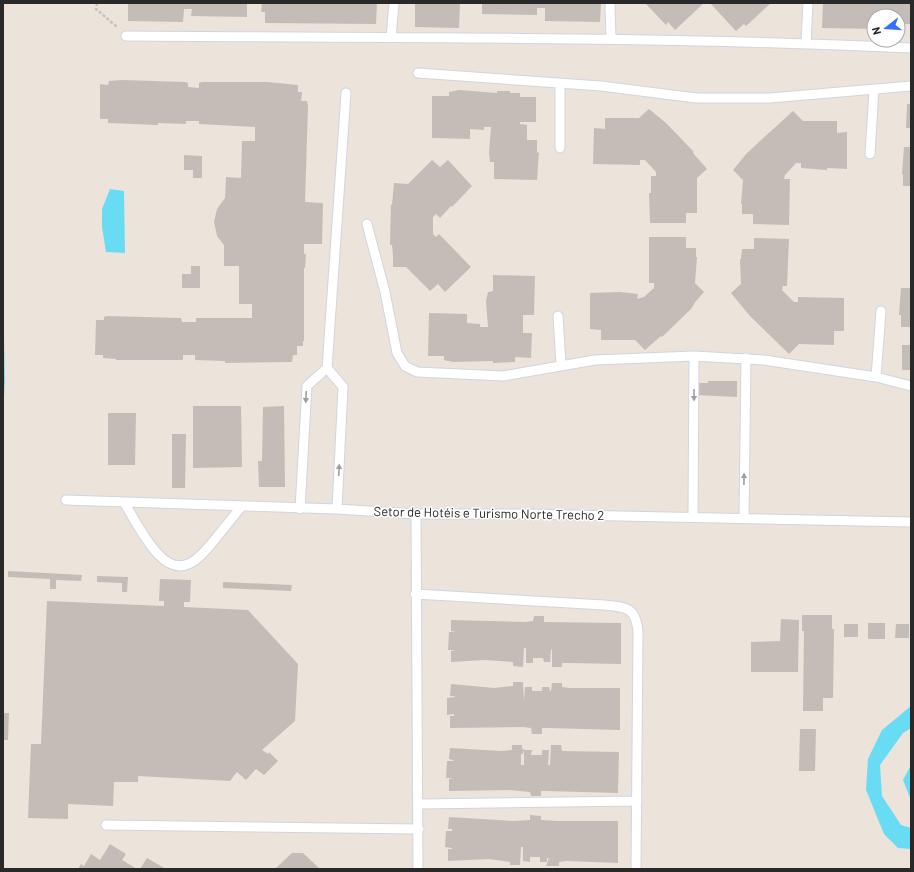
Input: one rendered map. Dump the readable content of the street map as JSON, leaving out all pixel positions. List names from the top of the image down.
{
  "streets": {
    "lane": ["Setor de Hotéis e Turismo Norte Trecho 2"]
  },
  "north": "left"
}
